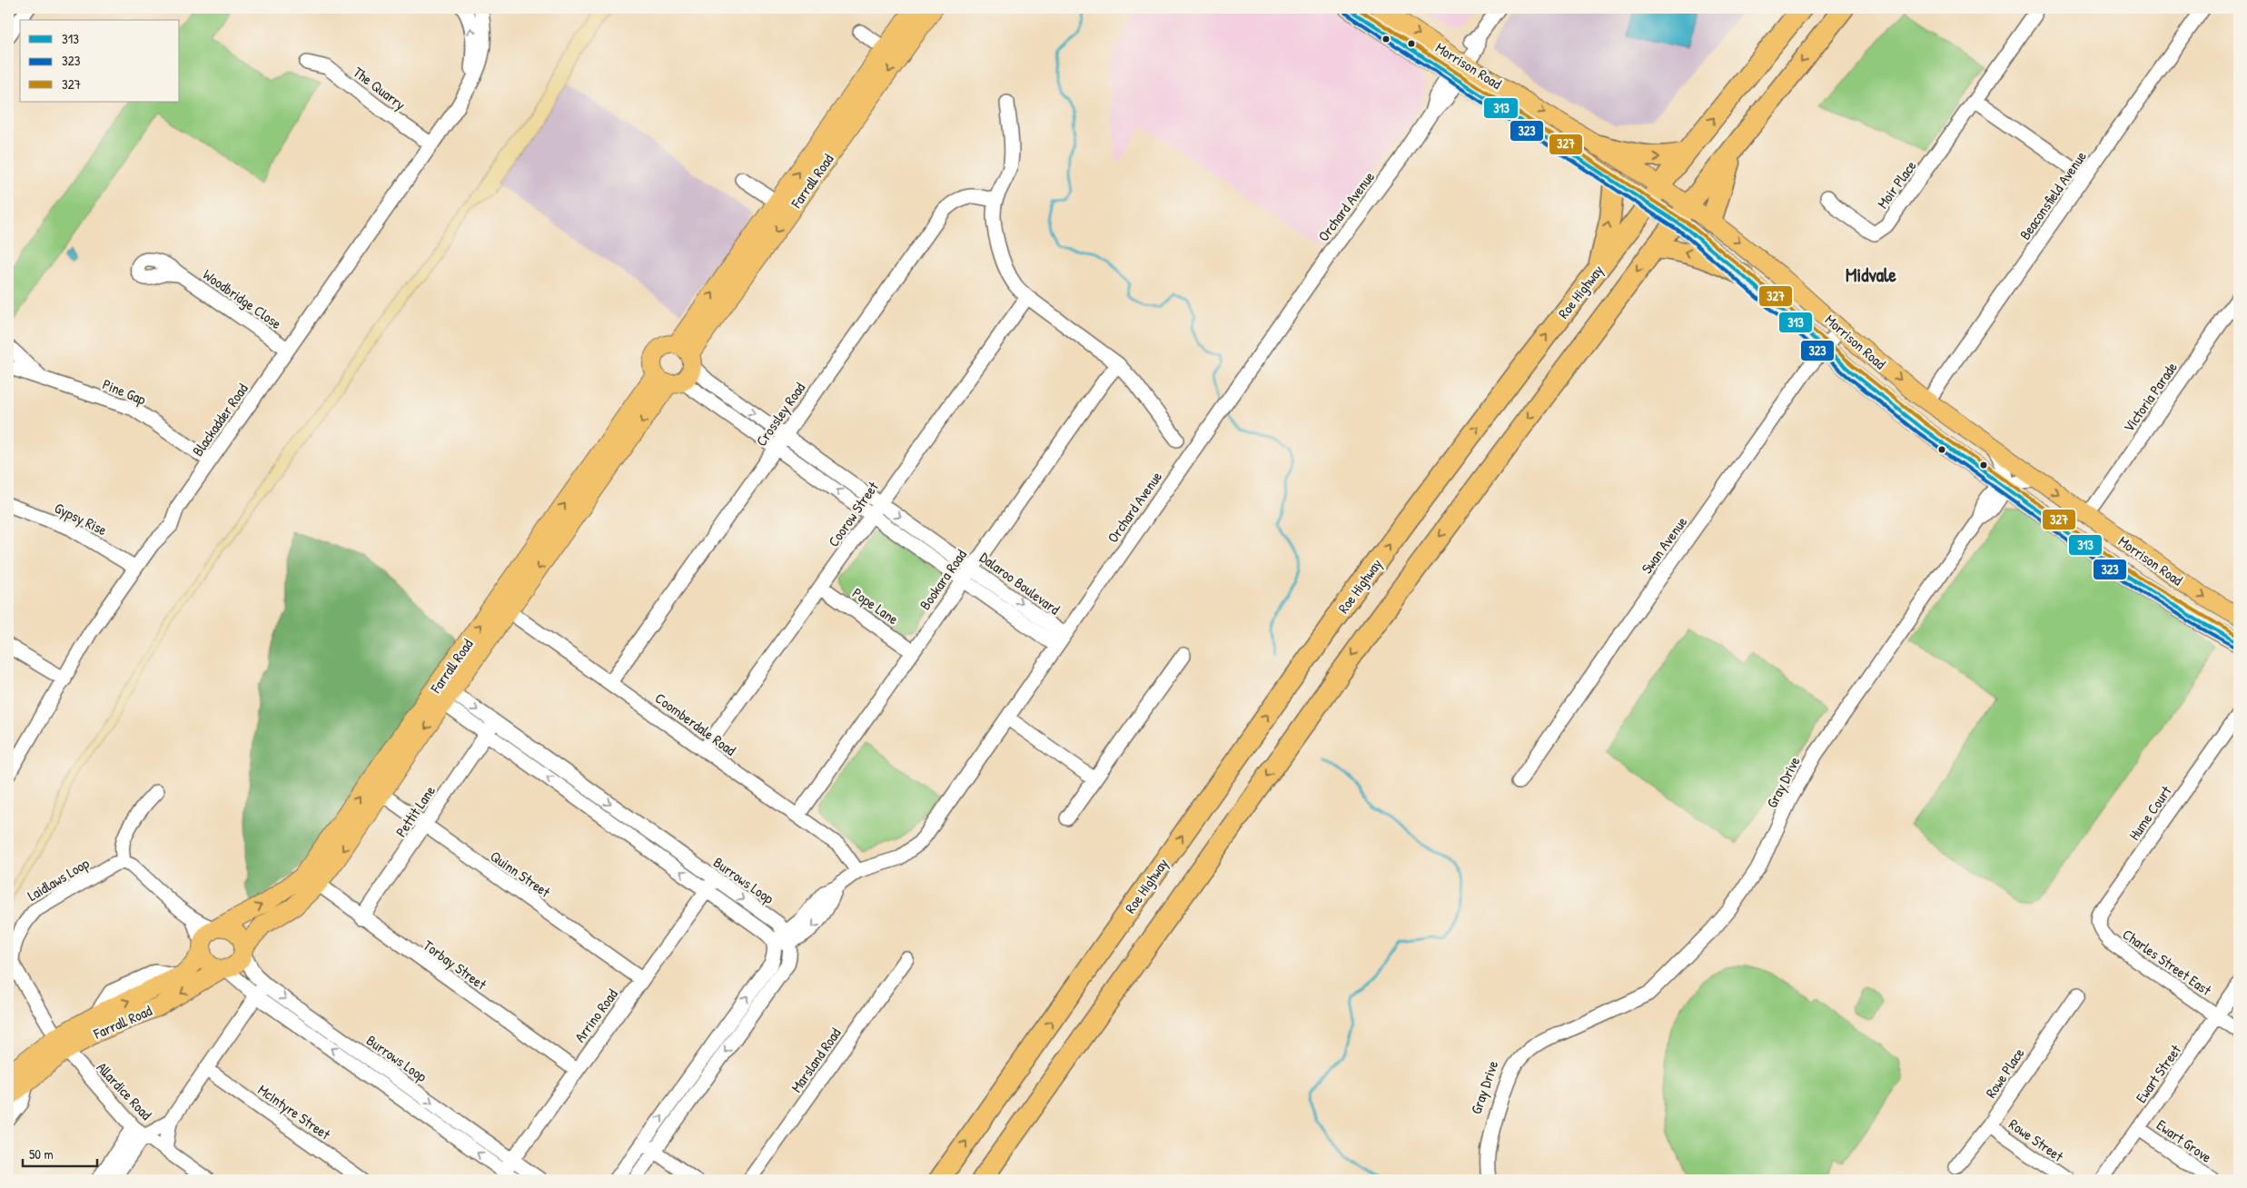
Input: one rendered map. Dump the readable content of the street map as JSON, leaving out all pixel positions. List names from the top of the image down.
{
  "streets": {
    "highway": ["Roe Highway"],
    "main road": ["Morrison Road", "Farrall Road"],
    "street": [
      "The Quarry",
      "Moir Place",
      "Beaconsfield Avenue",
      "Orchard Avenue",
      "Woodbridge Close",
      "Pine Gap",
      "Victoria Parade",
      "Crossley Road",
      "Blackadder Road",
      "Coorow Street",
      "Gypsy Rise",
      "Swan Avenue",
      "Bookara Road",
      "Dalaroo Boulevard",
      "Pope Lane",
      "Coomberdale Road",
      "Gray Drive",
      "Pettit Lane",
      "Hume Court",
      "Quinn Street",
      "Laidlaws Loop",
      "Burrows Loop",
      "Charles Street East",
      "Torbay Street",
      "Arrino Road",
      "Marsland Road",
      "Rowe Place",
      "Ewart Street",
      "Allardice Road",
      "McIntyre Street",
      "Rowe Street",
      "Ewart Grove"
    ]
  },
  "crossings": [
    ["Morrison Road", "Beaconsfield Avenue"],
    ["Morrison Road", "Orchard Avenue"],
    ["Morrison Road", "Roe Highway"],
    ["Morrison Road", "Victoria Parade"],
    ["Morrison Road", "Swan Avenue"],
    ["Morrison Road", "Gray Drive"],
    ["The Quarry", "Blackadder Road"],
    ["Farrall Road", "Dalaroo Boulevard"],
    ["Farrall Road", "Coomberdale Road"],
    ["Farrall Road", "Quinn Street"],
    ["Farrall Road", "Laidlaws Loop"],
    ["Farrall Road", "Burrows Loop"],
    ["Farrall Road", "Torbay Street"],
    ["Farrall Road", "Allardice Road"],
    ["Orchard Avenue", "Dalaroo Boulevard"],
    ["Orchard Avenue", "Coomberdale Road"],
    ["Orchard Avenue", "Burrows Loop"],
    ["Woodbridge Close", "Blackadder Road"],
    ["Pine Gap", "Blackadder Road"],
    ["Crossley Road", "Dalaroo Boulevard"],
    ["Crossley Road", "Coomberdale Road"],
    ["Blackadder Road", "Gypsy Rise"],
    ["Coorow Street", "Dalaroo Boulevard"],
    ["Coorow Street", "Pope Lane"],
    ["Coorow Street", "Coomberdale Road"],
    ["Bookara Road", "Dalaroo Boulevard"],
    ["Bookara Road", "Pope Lane"],
    ["Bookara Road", "Coomberdale Road"],
    ["Pettit Lane", "Quinn Street"],
    ["Pettit Lane", "Burrows Loop"],
    ["Pettit Lane", "Torbay Street"],
    ["Hume Court", "Charles Street East"],
    ["Quinn Street", "Arrino Road"],
    ["Laidlaws Loop", "Allardice Road"],
    ["Burrows Loop", "Arrino Road"],
    ["Charles Street East", "Ewart Street"],
    ["Torbay Street", "Arrino Road"],
    ["Rowe Place", "Rowe Street"],
    ["Ewart Street", "Ewart Grove"]
  ],
  "districts": ["Midvale"],
  "lines": ["transit line 313", "transit line 327", "transit line 323"],
  "legend": ["313", "323", "327"],
  "scale_bar": "50 m"
}
